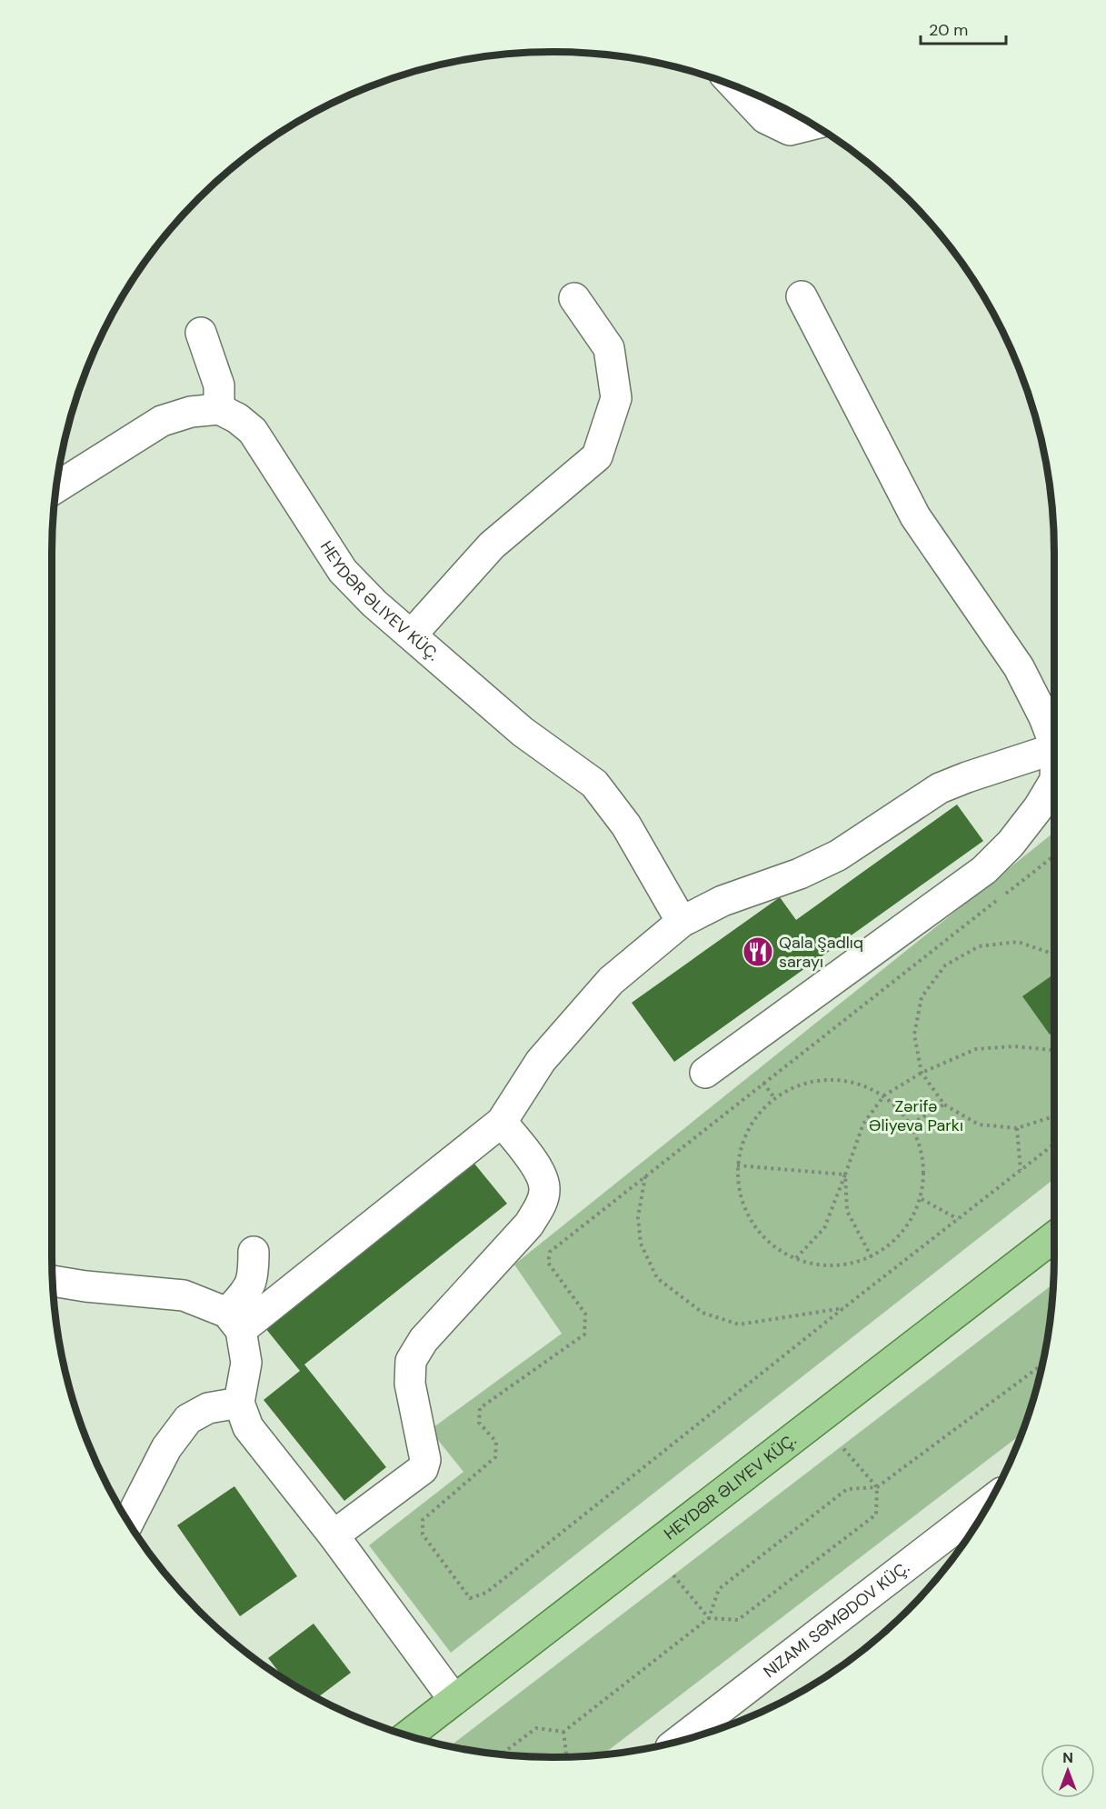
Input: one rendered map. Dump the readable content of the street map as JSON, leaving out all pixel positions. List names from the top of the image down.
{
  "streets": {
    "main road": ["HEYDƏR ƏLIYEV KÜÇ."],
    "street": ["NIZAMI SƏMƏDOV KÜÇ."]
  },
  "parks": ["Zərifə Əliyeva Parkı"],
  "places": {
    "restaurant": ["Qala Şadlıq sarayı"]
  },
  "scale_bar": "20 m",
  "north": "top"
}
